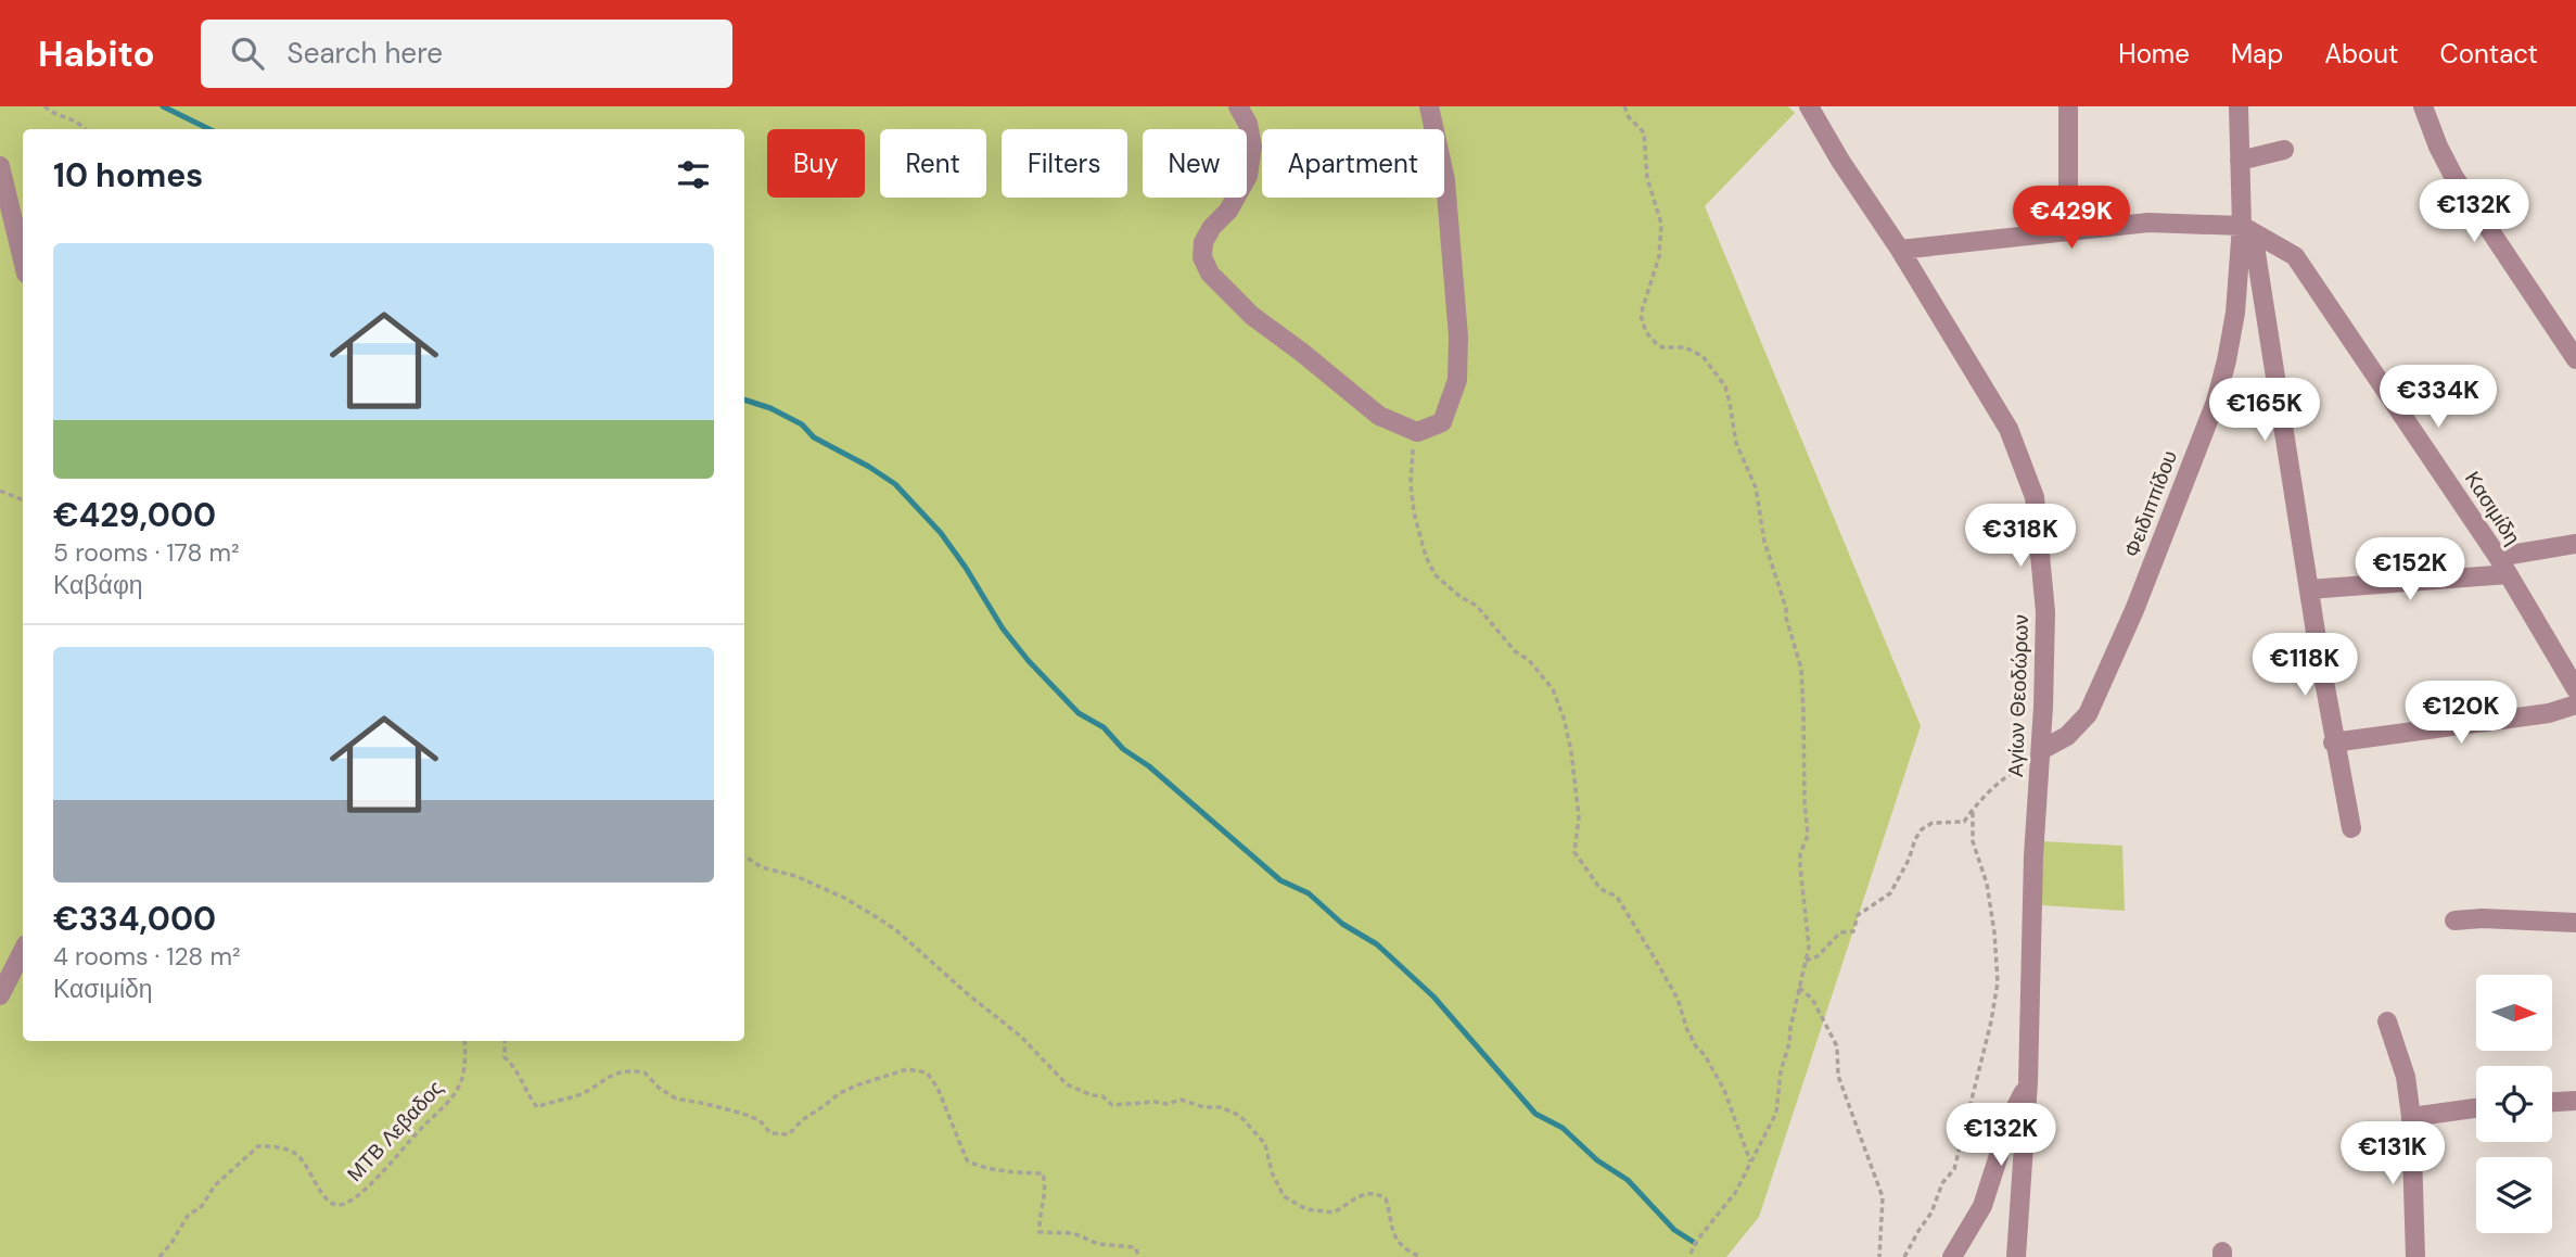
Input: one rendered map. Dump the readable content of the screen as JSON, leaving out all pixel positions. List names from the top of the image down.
{
  "streets": {
    "street": ["Φειδιππίδου", "Κασιμίδη", "Αγίων Θεοδώρων"],
    "path": ["ΜΤΒ Λεβαδος"]
  },
  "crossings": [
    ["Φειδιππίδου", "Κασιμίδη"],
    ["Φειδιππίδου", "Αγίων Θεοδώρων"]
  ],
  "north": "right",
  "page": {
    "header": "Habito",
    "search": "Search here",
    "nav": [
      "Home",
      "Map",
      "About",
      "Contact"
    ],
    "chip": [
      "Buy",
      "Rent",
      "Filters",
      "New",
      "Apartment"
    ],
    "heading": "10 homes",
    "price": [
      "€132K",
      "€429K",
      "€334K",
      "€165K",
      "€318K",
      "€152K",
      "€118K",
      "€120K",
      "€132K",
      "€131K"
    ],
    "list": [
      {
        "name": "€429,000",
        "note": "5 rooms · 178 m² · Καβάφη"
      },
      {
        "name": "€334,000",
        "note": "4 rooms · 128 m² · Κασιμίδη"
      }
    ]
  }
}
